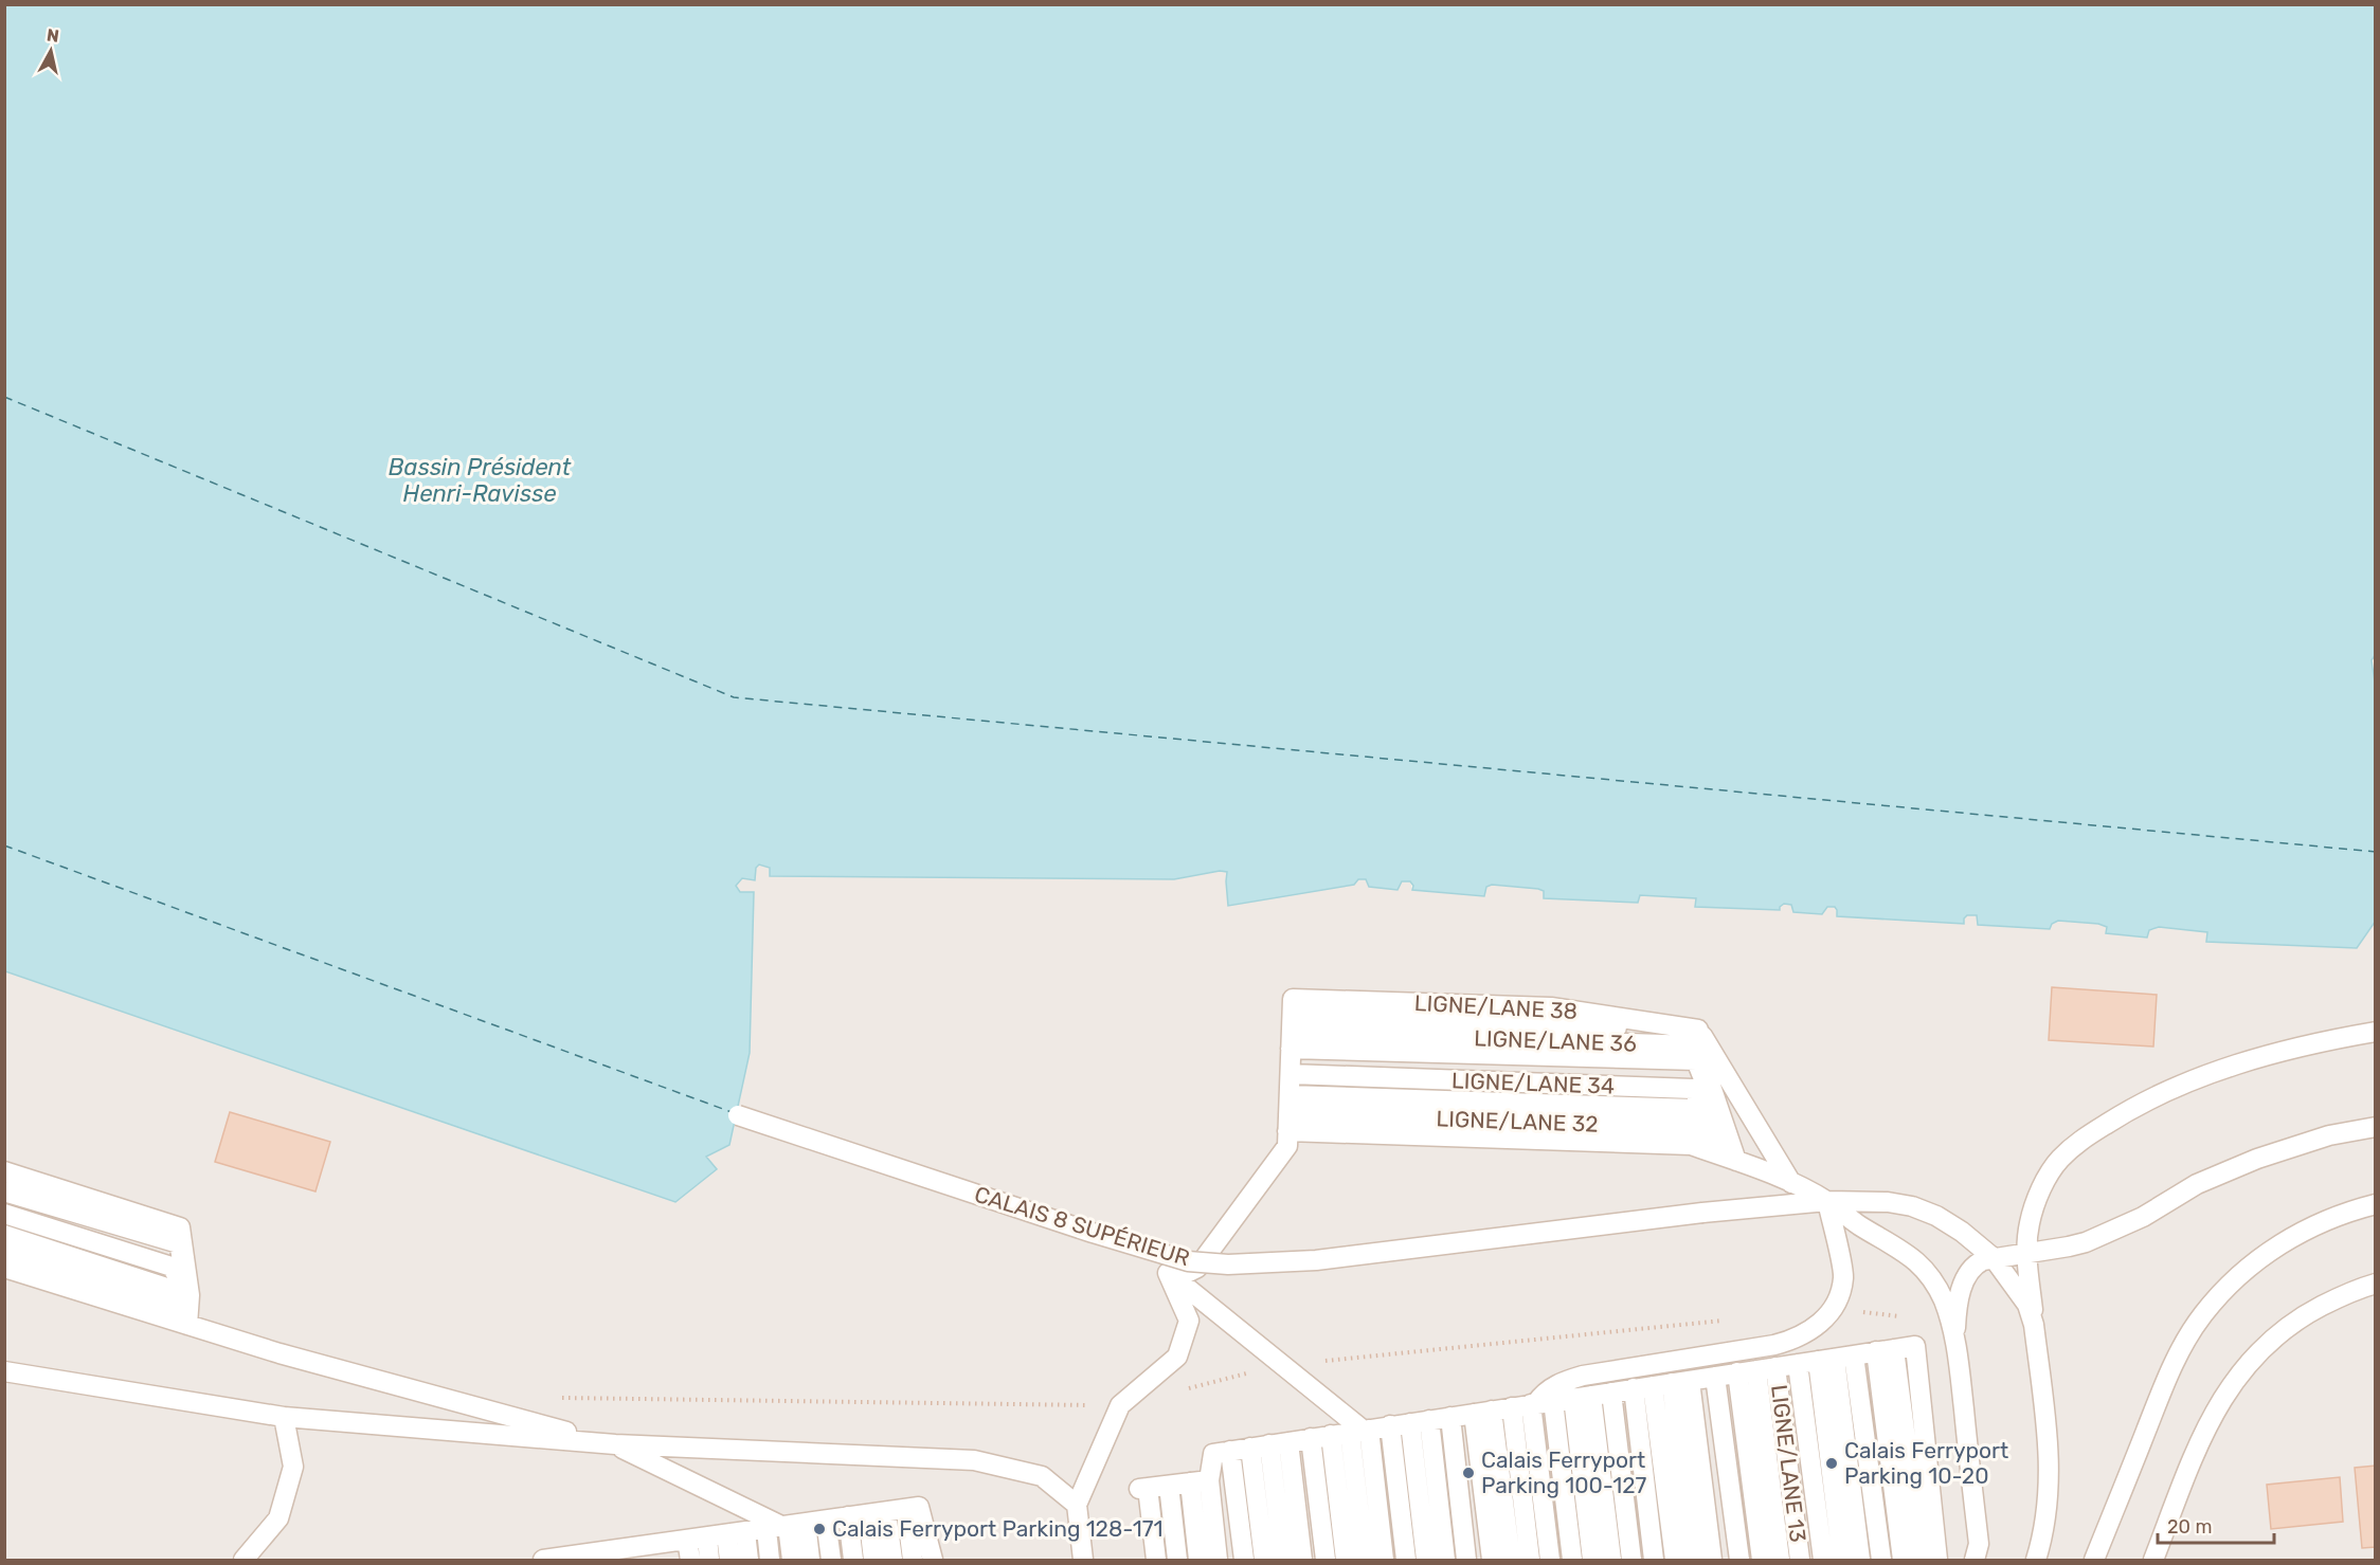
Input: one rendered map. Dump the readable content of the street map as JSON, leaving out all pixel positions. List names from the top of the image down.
{
  "streets": {
    "lane": [
      "LIGNE/LANE 38",
      "LIGNE/LANE 36",
      "LIGNE/LANE 34",
      "CALAIS 8 SUPÉRIEUR",
      "LIGNE/LANE 13"
    ]
  },
  "crossings": [
    ["LIGNE/LANE 38", "LIGNE/LANE 36"],
    ["LIGNE/LANE 36", "LIGNE/LANE 34"]
  ],
  "water": ["Bassin Président Henri-Ravisse"],
  "places": ["Calais Ferryport Parking 10-20", "Calais Ferryport Parking 100-127", "Calais Ferryport Parking 128-171"],
  "scale_bar": "20 m",
  "north": "top"
}
